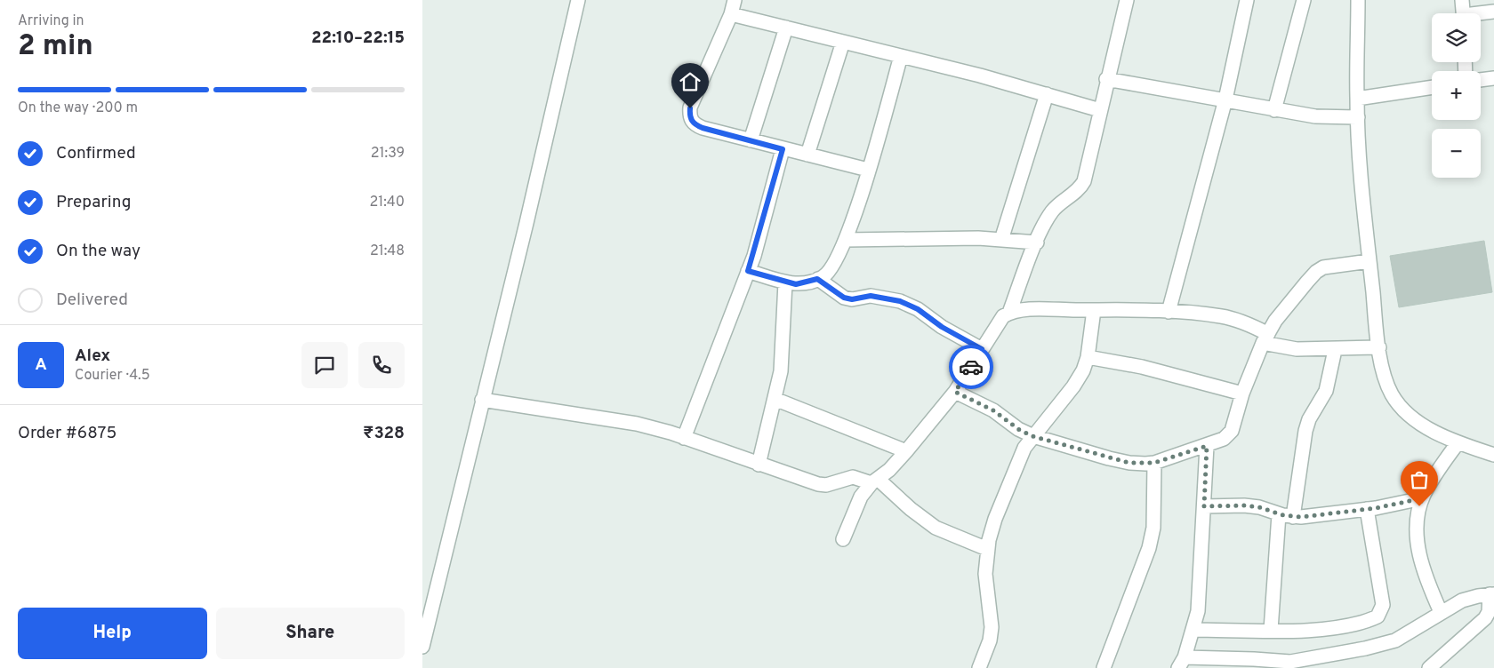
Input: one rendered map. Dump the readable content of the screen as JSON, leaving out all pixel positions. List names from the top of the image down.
{
  "page": {
    "heading": ["2 min", "Arriving in", "22:10–22:15"],
    "panel": [
      "Alex",
      "Courier · 4.5",
      "Order #6875",
      "₹328"
    ],
    "map_buttons": ["+", "−"],
    "bar": "On the way · 200 m",
    "list": [
      ["Confirmed", "21:39"],
      ["Preparing", "21:40"],
      ["On the way", "21:48"],
      "Delivered"
    ],
    "round": "A",
    "buttons": ["Help", "Share"]
  }
}
